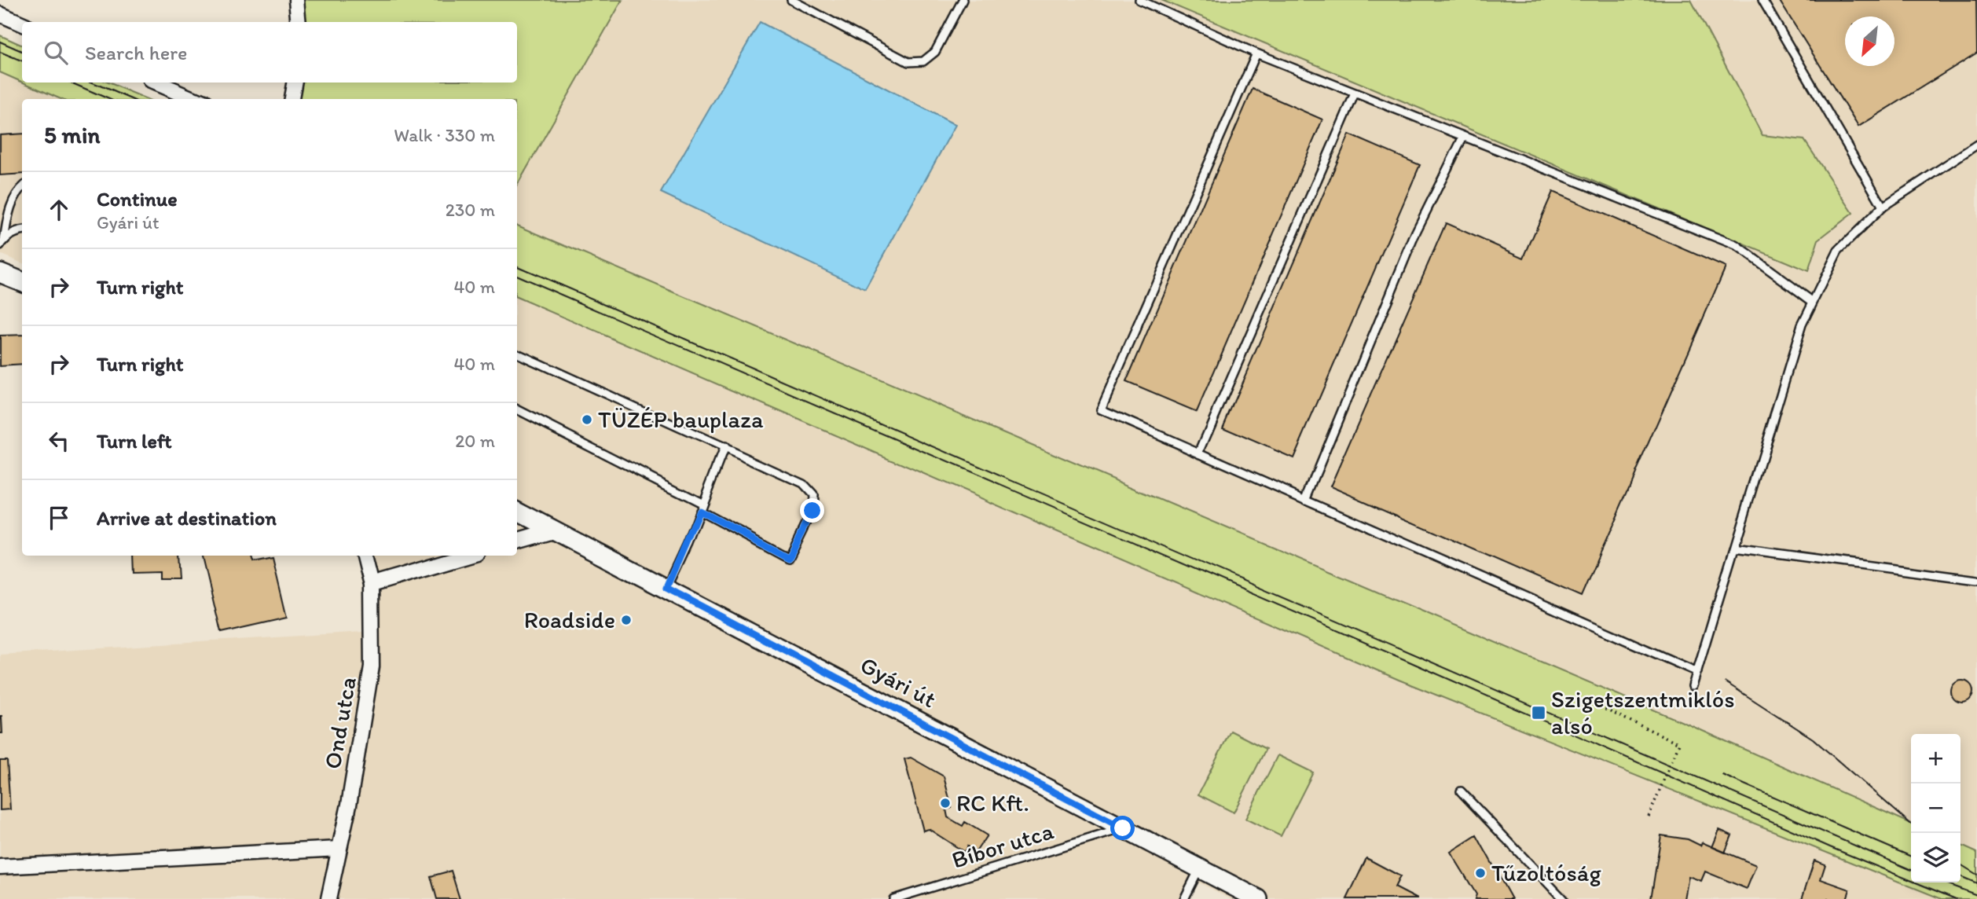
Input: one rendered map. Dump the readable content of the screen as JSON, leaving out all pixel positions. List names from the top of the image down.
{
  "streets": {
    "street": ["Gyári út", "Ond utca"],
    "lane": ["Bíbor utca"]
  },
  "crossings": [
    ["Gyári út", "Bíbor utca"]
  ],
  "places": {
    "other": [
      "TÜZÉP bauplaza",
      "Roadside",
      "RC Kft.",
      "Tűzoltóság"
    ],
    "transit": ["Szigetszentmiklós alsó"]
  },
  "north": "bottom left",
  "page": {
    "search": "Search here",
    "heading": ["5 min", "Walk · 330 m"],
    "list": [
      ["Continue", "Gyári út", "230 m"],
      ["Turn right", "40 m"],
      ["Turn right", "40 m"],
      ["Turn left", "20 m"],
      "Arrive at destination"
    ],
    "map_buttons": ["+", "−"]
  }
}
